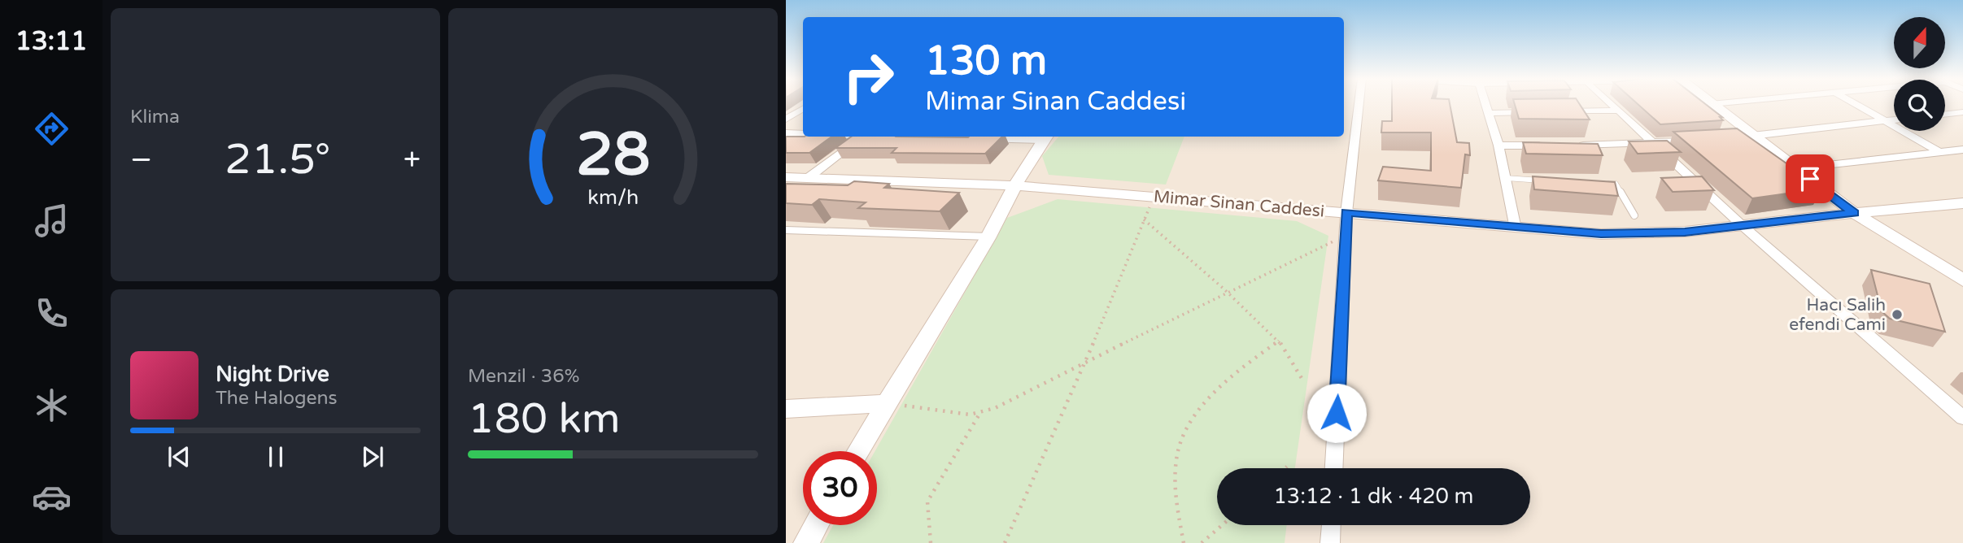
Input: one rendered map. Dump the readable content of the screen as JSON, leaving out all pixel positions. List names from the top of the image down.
{
  "streets": {
    "street": ["Mimar Sinan Caddesi"]
  },
  "places": ["Hacı Salih efendi Cami"],
  "north": "top",
  "page": {
    "tabs": "13:11",
    "tile": [
      "Klima",
      ["Menzil · 36%", "180 km"]
    ],
    "turn": ["130 m", "Mimar Sinan Caddesi"],
    "heat": ["−", "21.5°", "+"],
    "song": ["Night Drive", "The Halogens"],
    "limit": "30",
    "trip": "13:12 · 1 dk · 420 m",
    "gauge": ["28", "km/h"]
  }
}
